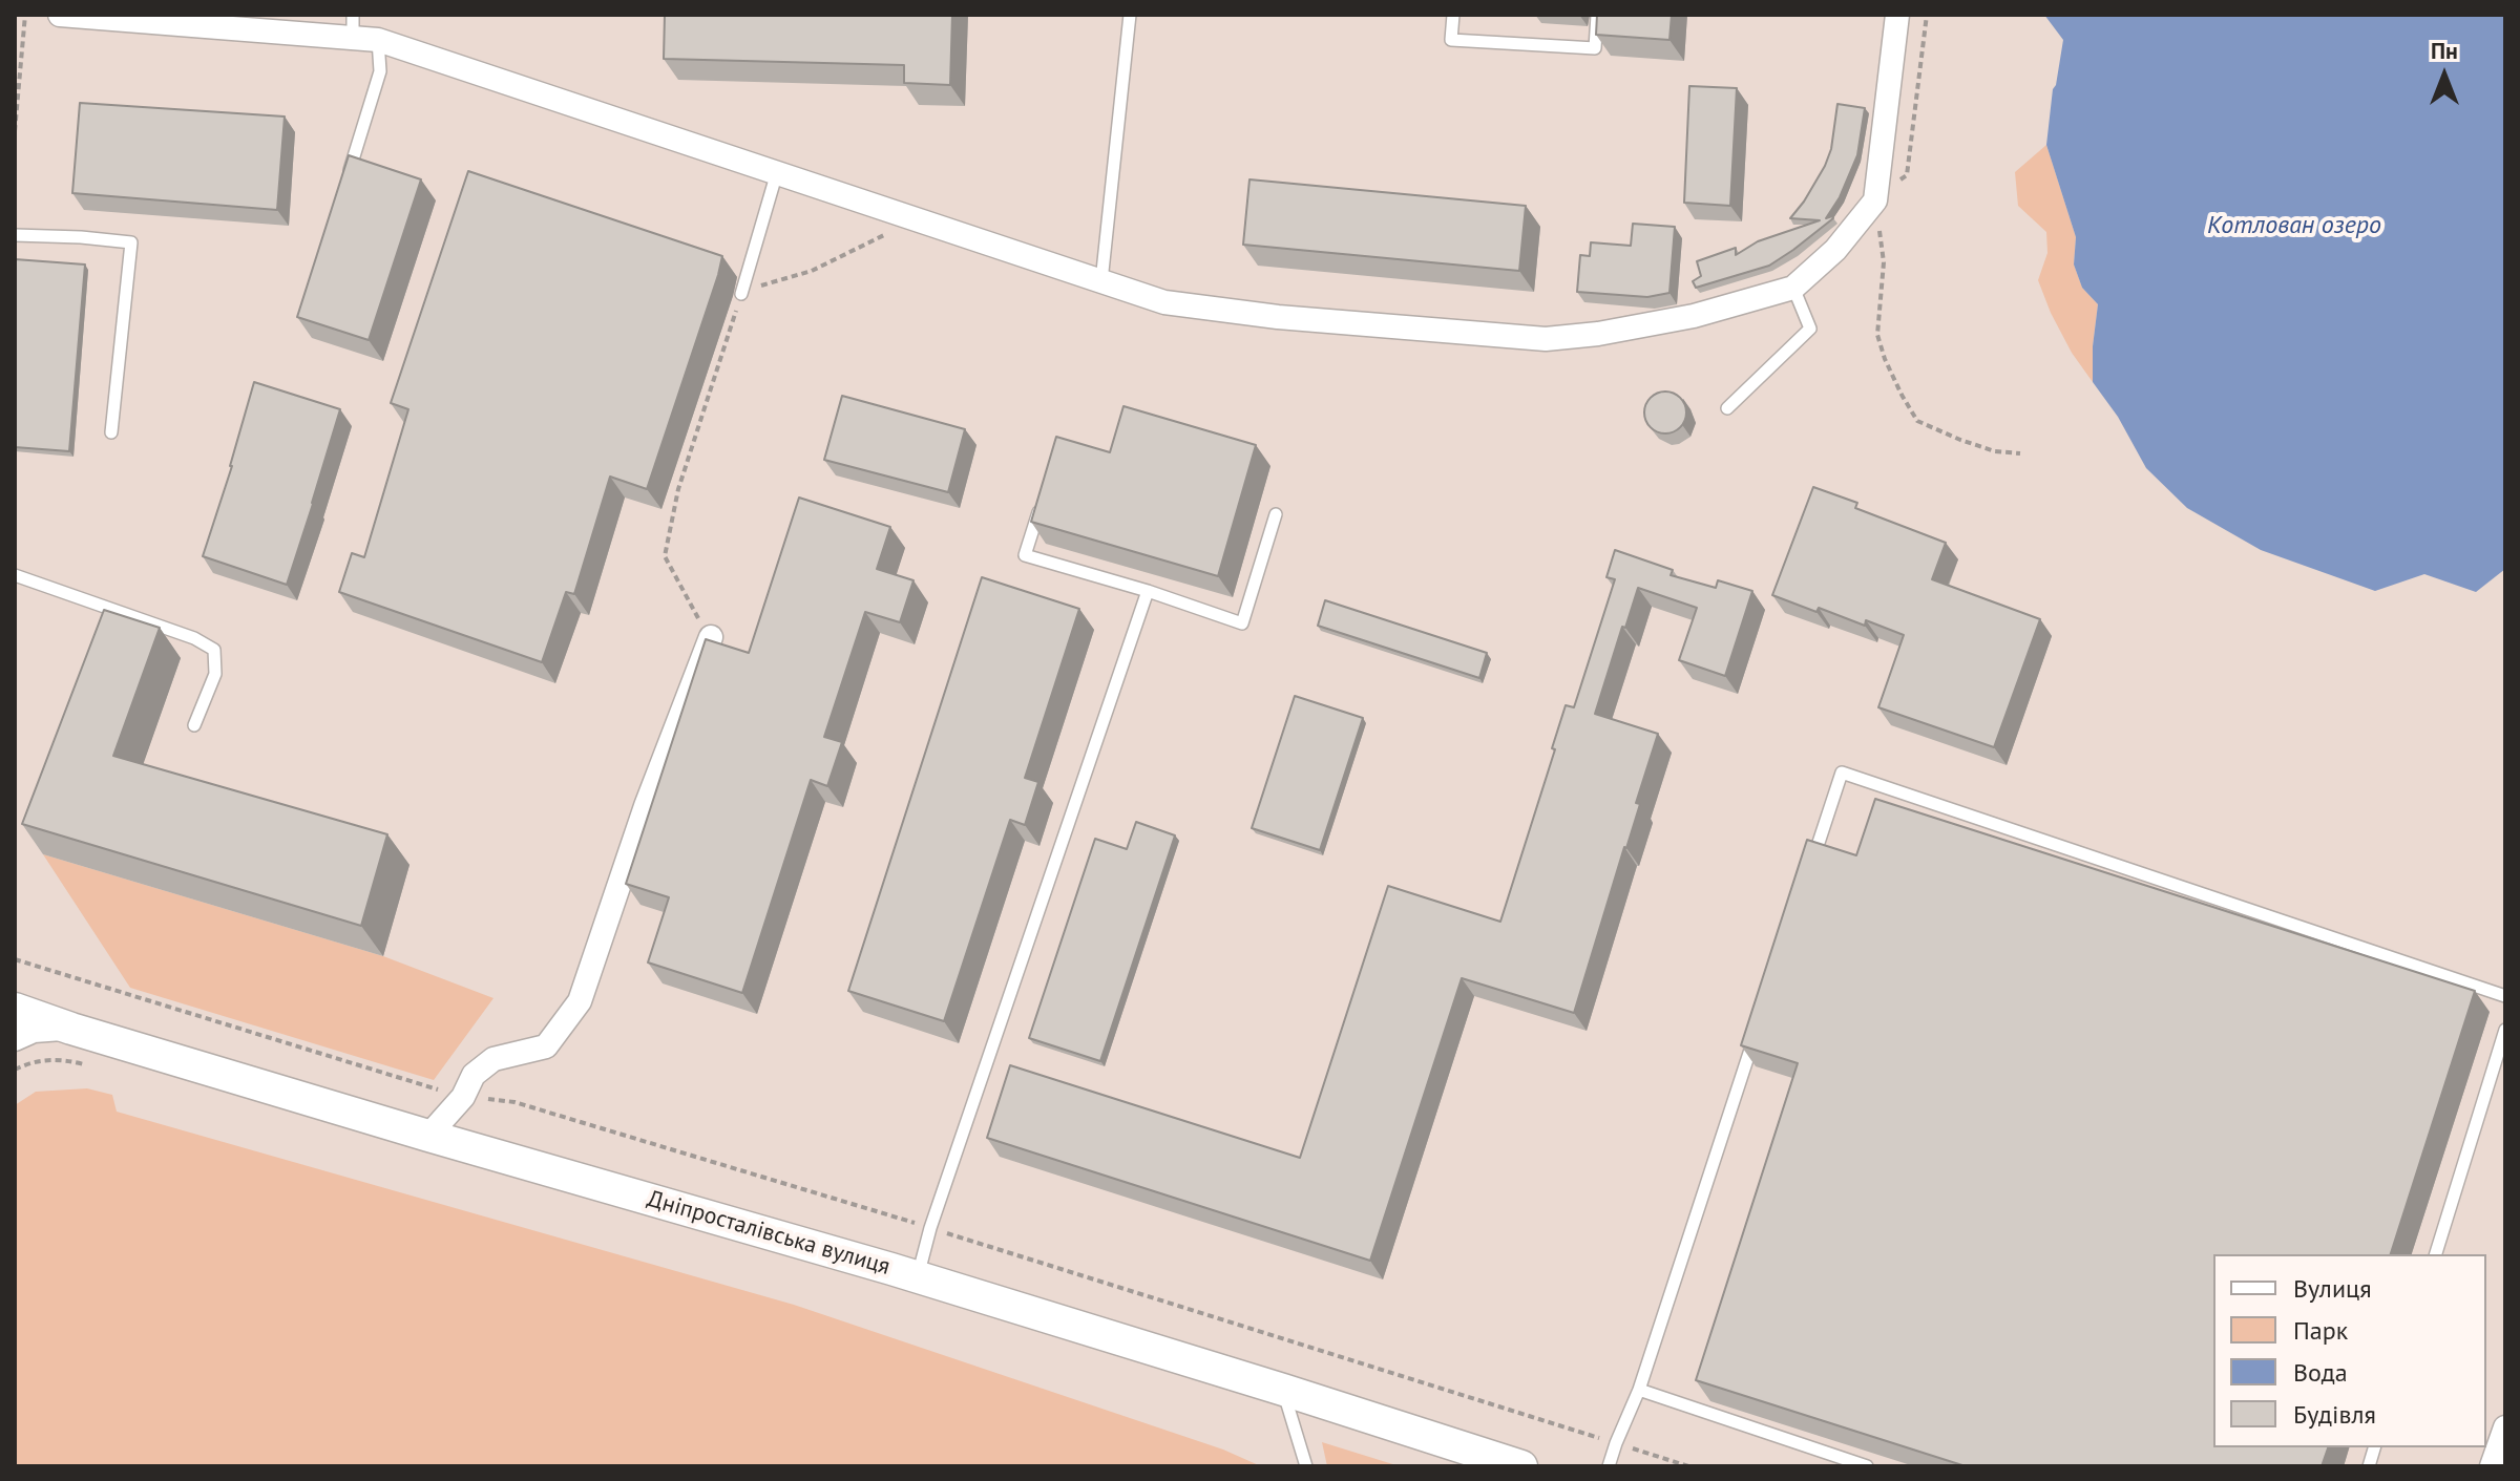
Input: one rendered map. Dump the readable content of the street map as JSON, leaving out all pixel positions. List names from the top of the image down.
{
  "streets": {
    "street": ["Дніпросталівська вулиця"]
  },
  "water": ["Котлован озеро"],
  "legend": [
    "Вулиця",
    "Парк",
    "Вода",
    "Будівля"
  ],
  "north": "top"
}
